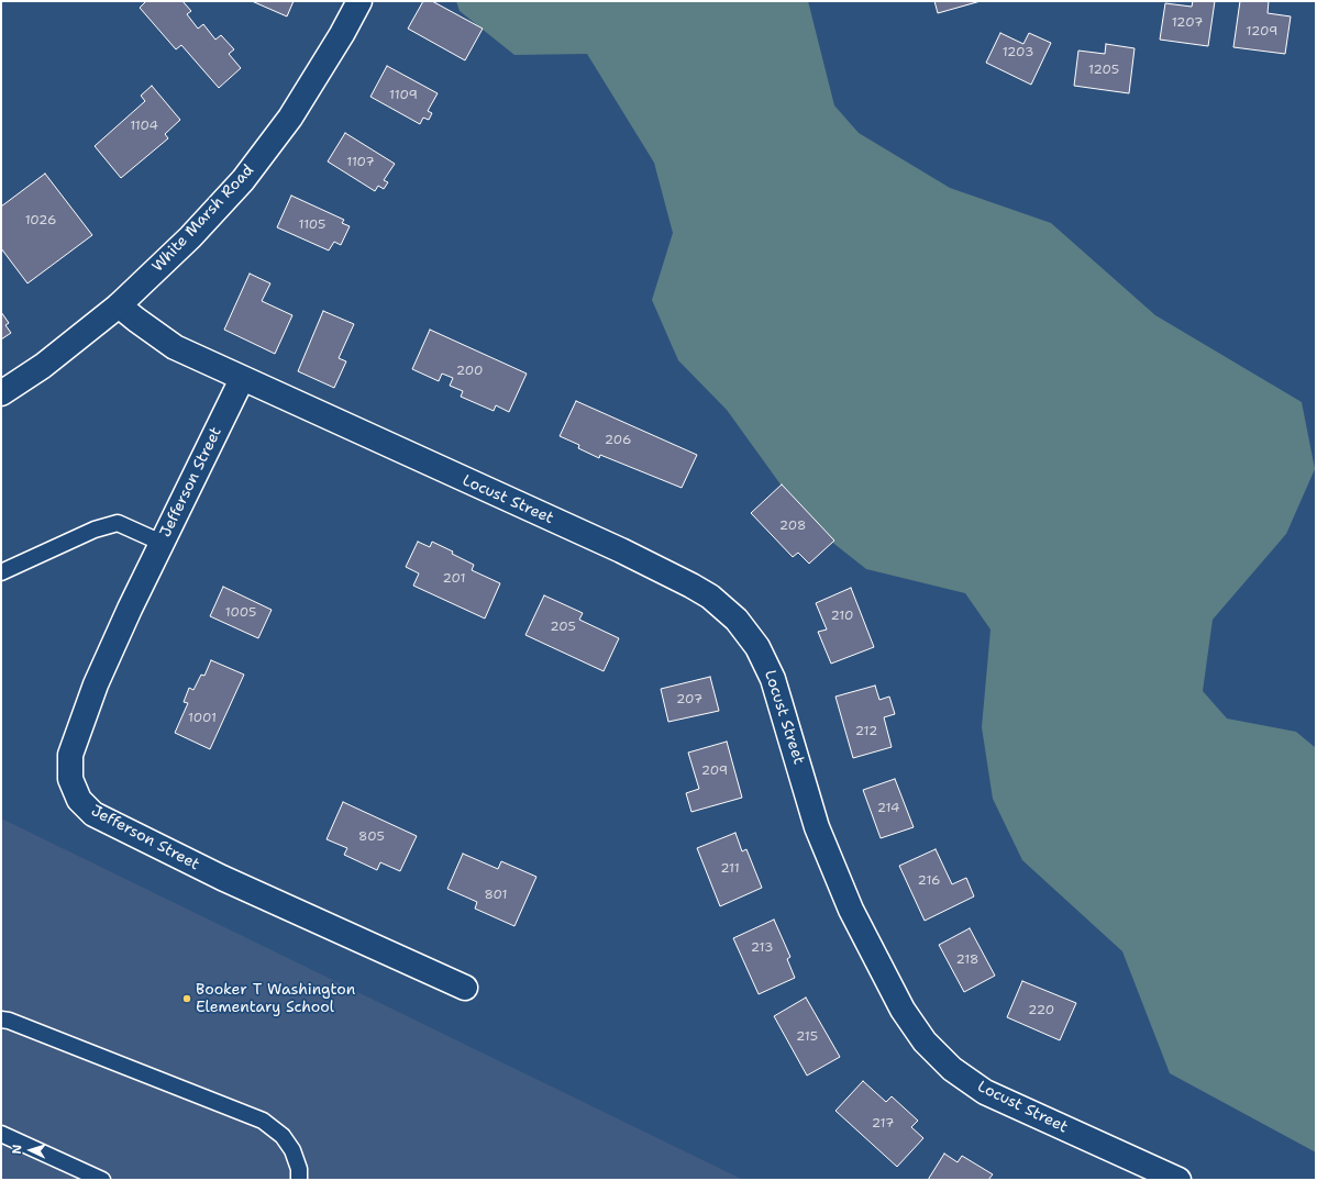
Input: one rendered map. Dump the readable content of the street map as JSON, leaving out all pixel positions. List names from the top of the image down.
{
  "streets": {
    "street": ["White Marsh Road", "Jefferson Street", "Locust Street"]
  },
  "crossings": [
    ["White Marsh Road", "Locust Street"],
    ["Jefferson Street", "Locust Street"]
  ],
  "places": ["Booker T Washington Elementary School"],
  "house_numbers": [
    "1207",
    "1209",
    "1203",
    "1205",
    "1109",
    "1104",
    "1107",
    "1026",
    "1105",
    "200",
    "206",
    "208",
    "201",
    "1005",
    "210",
    "205",
    "207",
    "1001",
    "212",
    "209",
    "214",
    "805",
    "211",
    "216",
    "801",
    "213",
    "218",
    "220",
    "215",
    "217"
  ],
  "north": "left"
}
